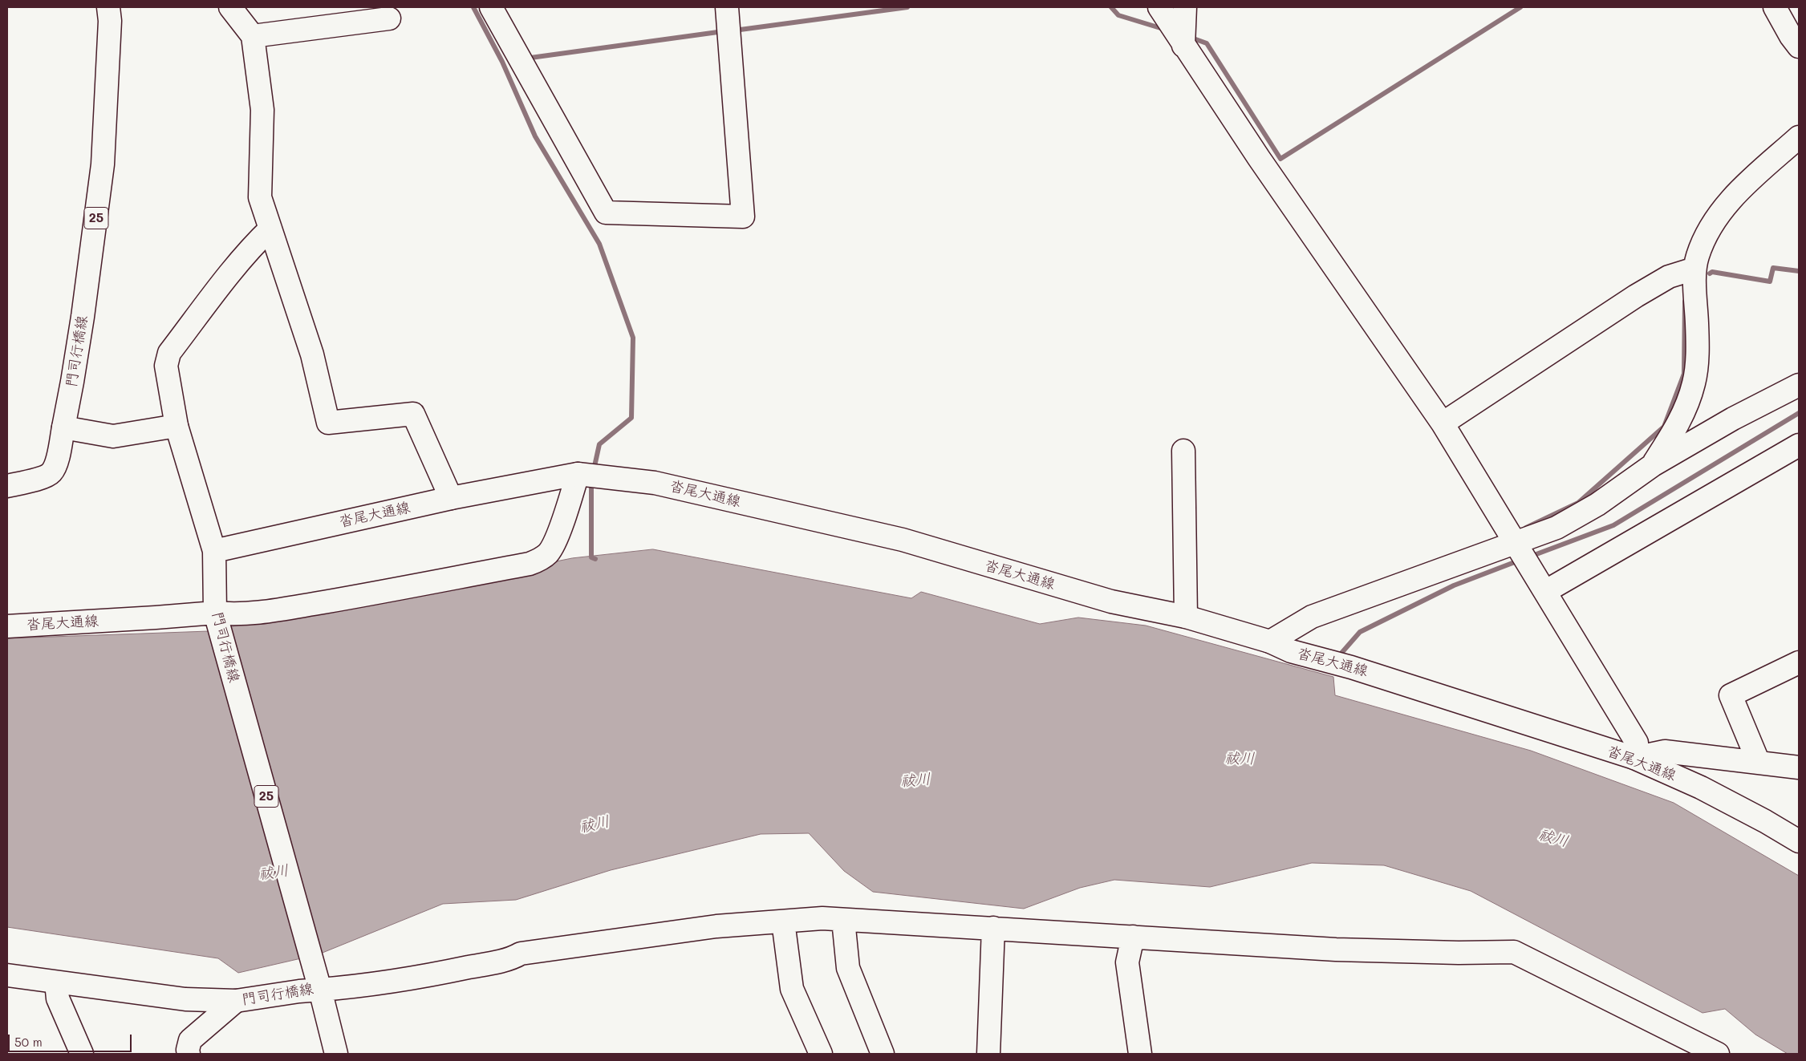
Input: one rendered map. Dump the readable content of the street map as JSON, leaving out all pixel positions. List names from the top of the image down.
{
  "streets": {
    "street": ["25", "門司行橋線", "沓尾大通線"]
  },
  "crossings": [
    ["門司行橋線", "沓尾大通線"]
  ],
  "water": ["祓川"],
  "scale_bar": "50 m"
}
